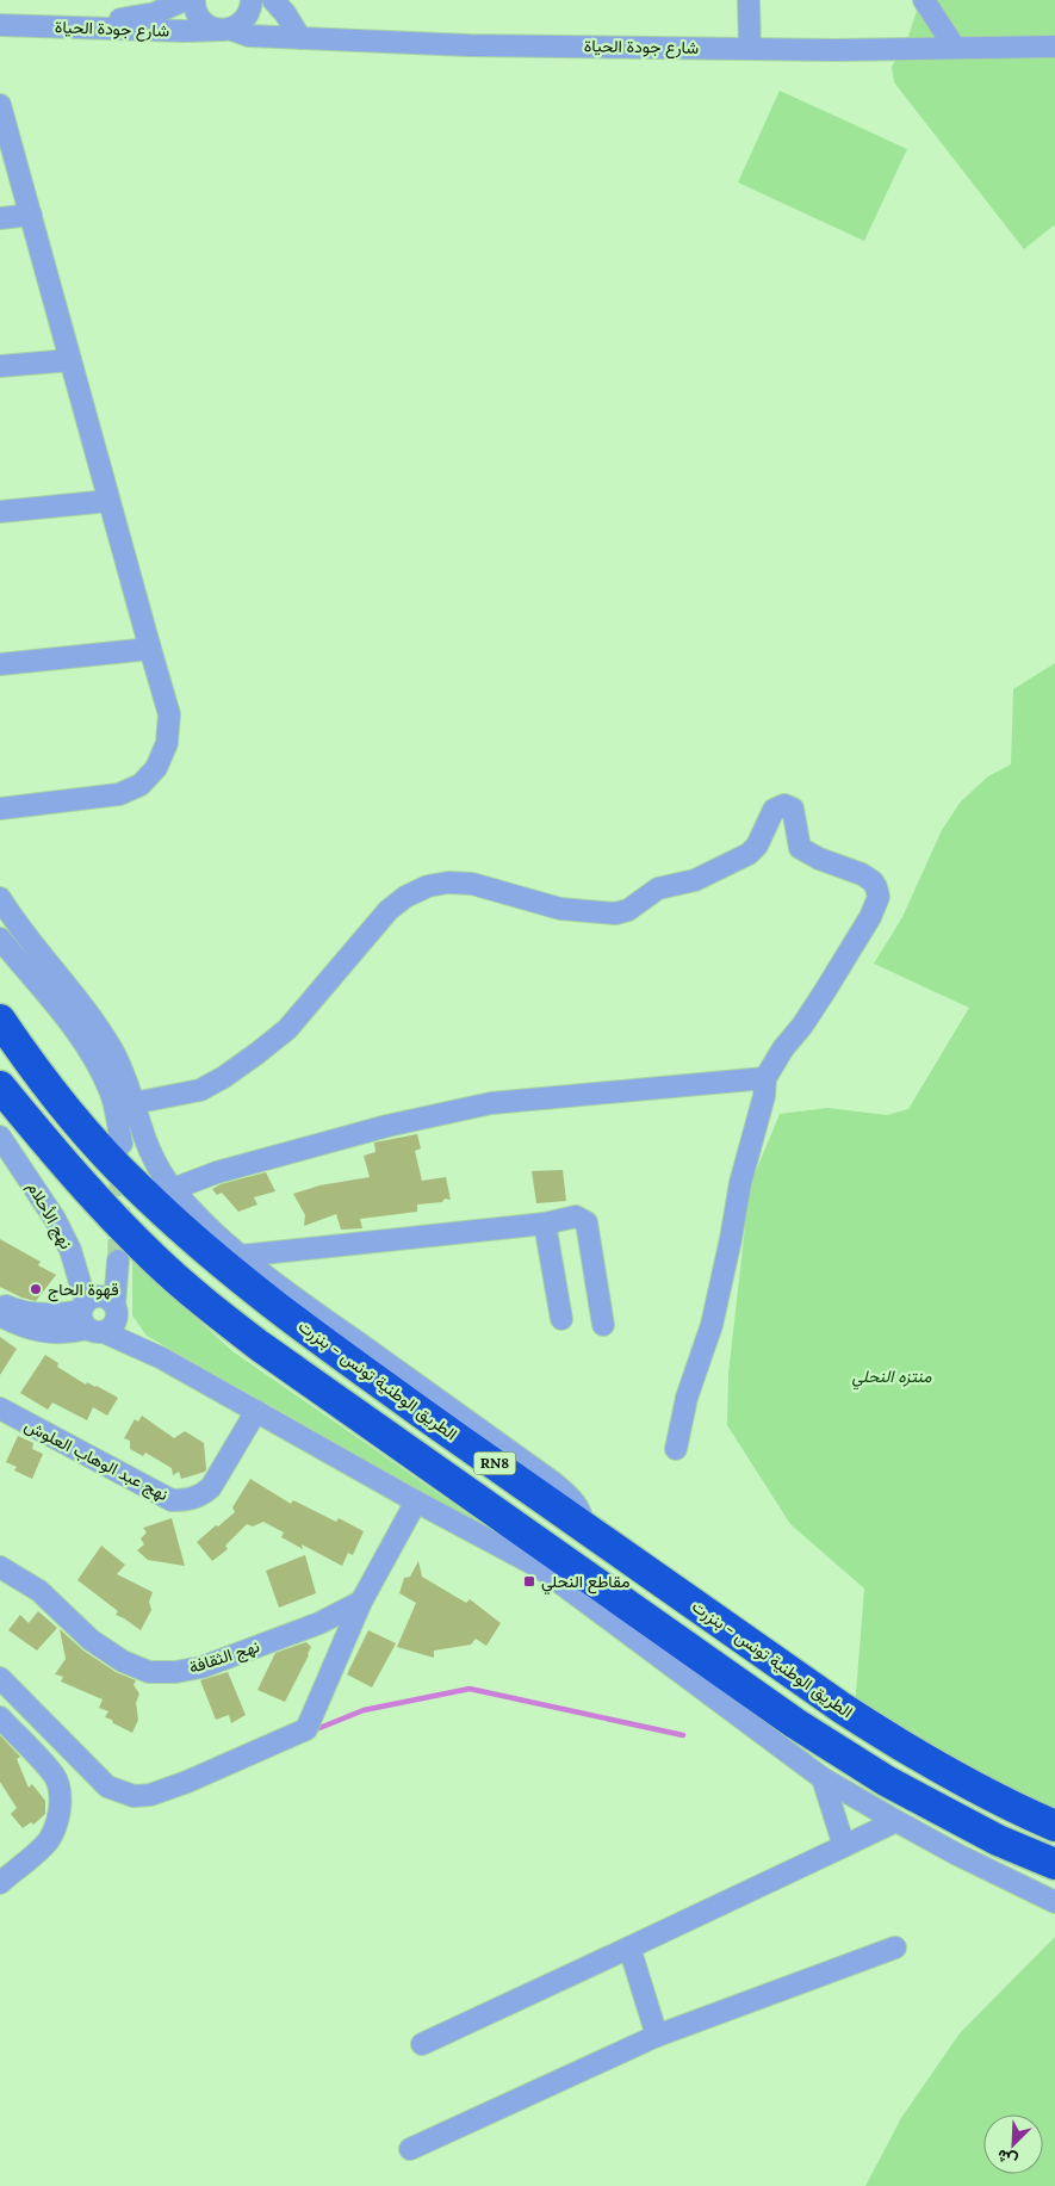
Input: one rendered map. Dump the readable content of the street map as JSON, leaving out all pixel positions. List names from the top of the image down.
{
  "streets": {
    "highway": ["الطريق الوطنية تونس - بنزرت", "RN8"],
    "street": [
      "شارع جودة الحياة",
      "نهج الأحلام",
      "نهج عبد الوهاب العلوش",
      "نهج الثقافة"
    ]
  },
  "parks": ["منتزه النحلي"],
  "places": {
    "other": ["قهوة الحاج"],
    "transit": ["مقاطع النحلي"]
  },
  "north": "bottom left"
}
